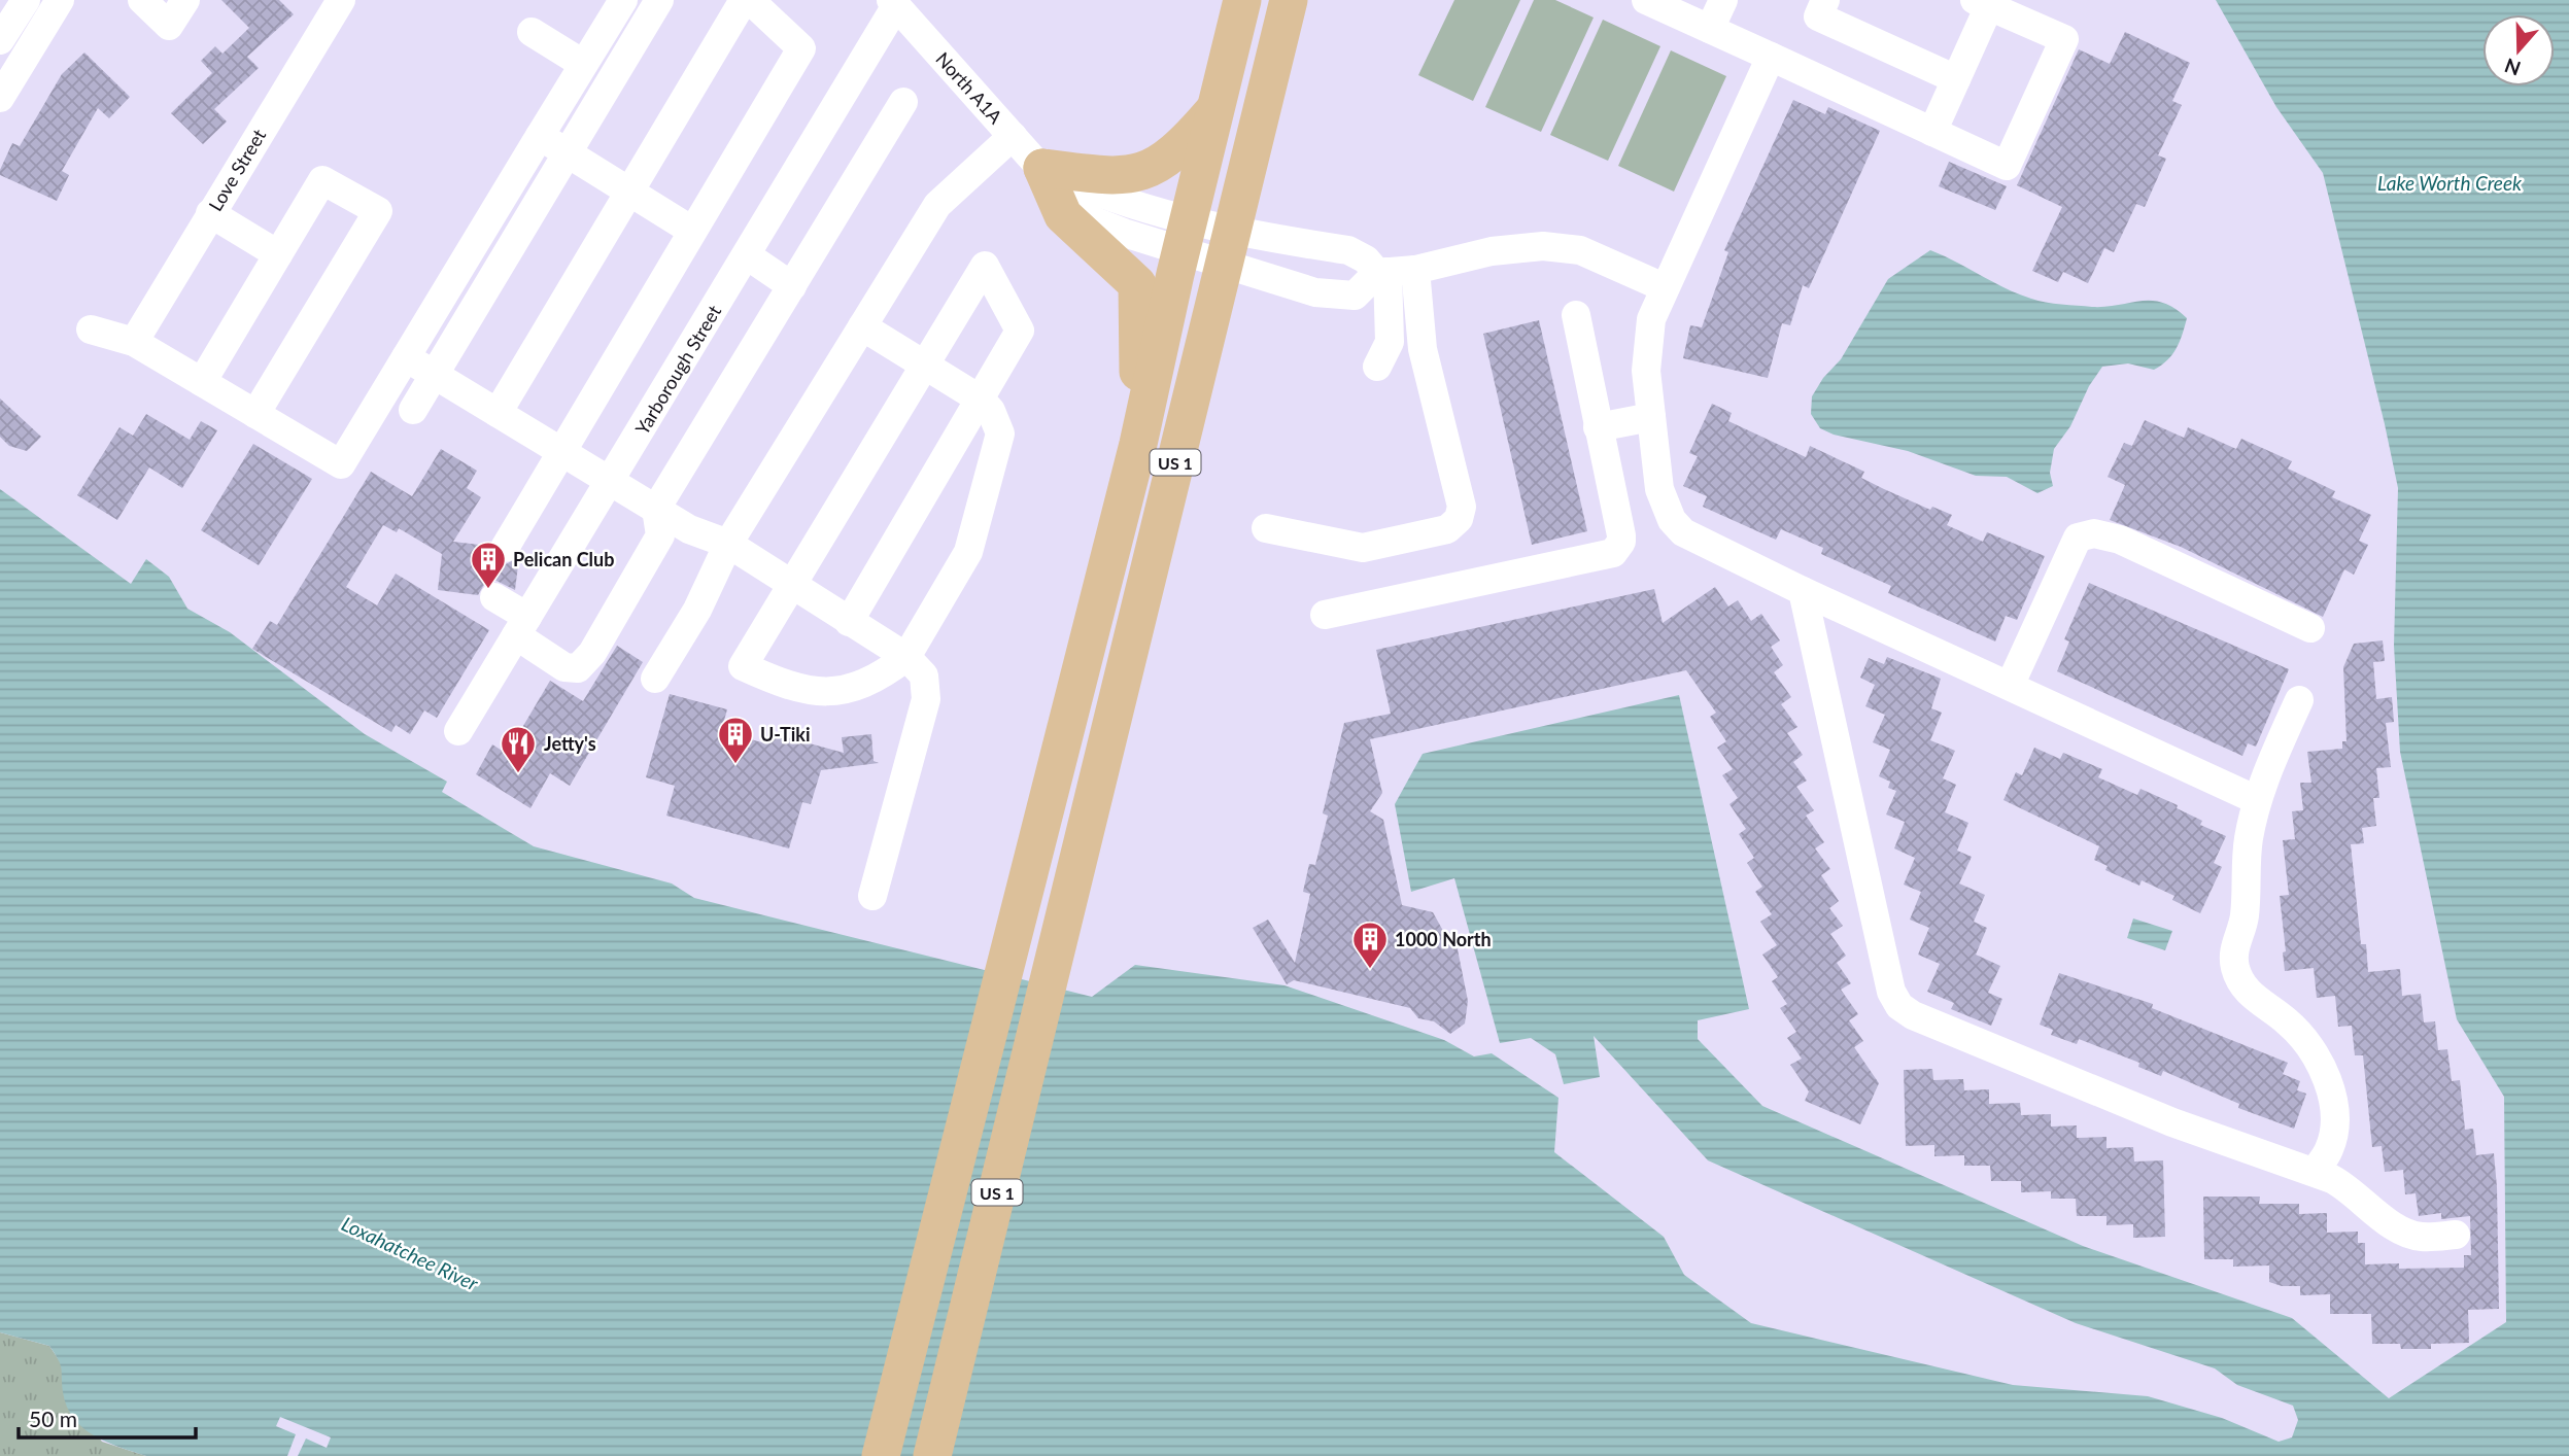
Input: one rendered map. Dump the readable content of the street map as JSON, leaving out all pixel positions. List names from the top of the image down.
{
  "streets": {
    "main road": ["US 1"],
    "street": ["North A1A", "Love Street", "Yarborough Street"]
  },
  "crossings": [
    ["North A1A", "Yarborough Street"],
    ["North A1A", "US 1"]
  ],
  "water": ["Lake Worth Creek", "Loxahatchee River"],
  "places": {
    "building": ["Pelican Club", "U-Tiki", "1000 North"],
    "restaurant": ["Jetty's"]
  },
  "scale_bar": "50 m",
  "north": "bottom"
}
